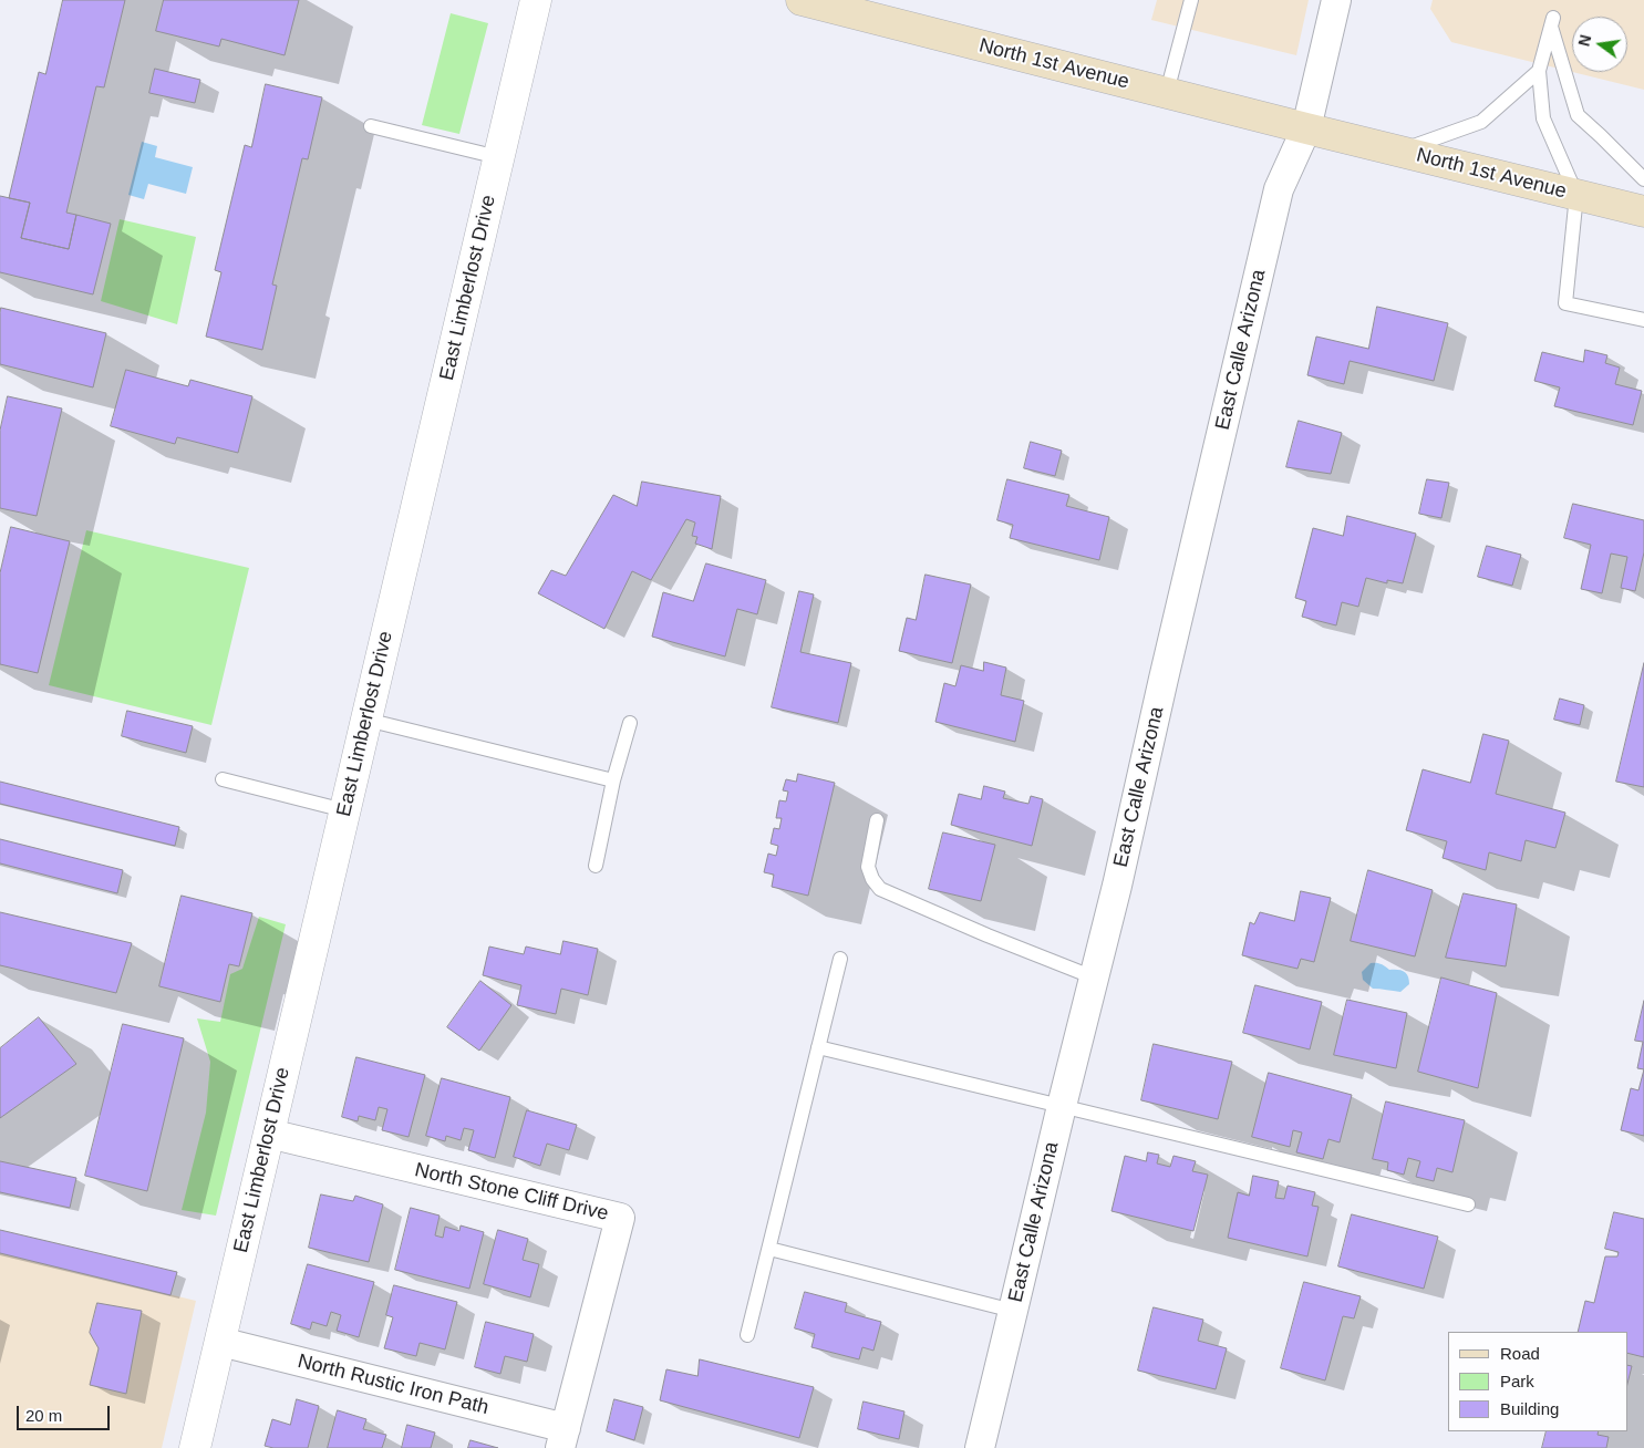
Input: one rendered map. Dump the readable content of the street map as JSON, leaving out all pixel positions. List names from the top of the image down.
{
  "streets": {
    "main road": ["North 1st Avenue"],
    "street": [
      "East Limberlost Drive",
      "East Calle Arizona",
      "North Stone Cliff Drive",
      "North Rustic Iron Path"
    ]
  },
  "crossings": [
    ["North 1st Avenue", "East Calle Arizona"],
    ["East Limberlost Drive", "North Stone Cliff Drive"],
    ["East Limberlost Drive", "North Rustic Iron Path"],
    ["North Stone Cliff Drive", "North Rustic Iron Path"]
  ],
  "legend": ["Road", "Park", "Building"],
  "scale_bar": "20 m",
  "north": "left"
}
